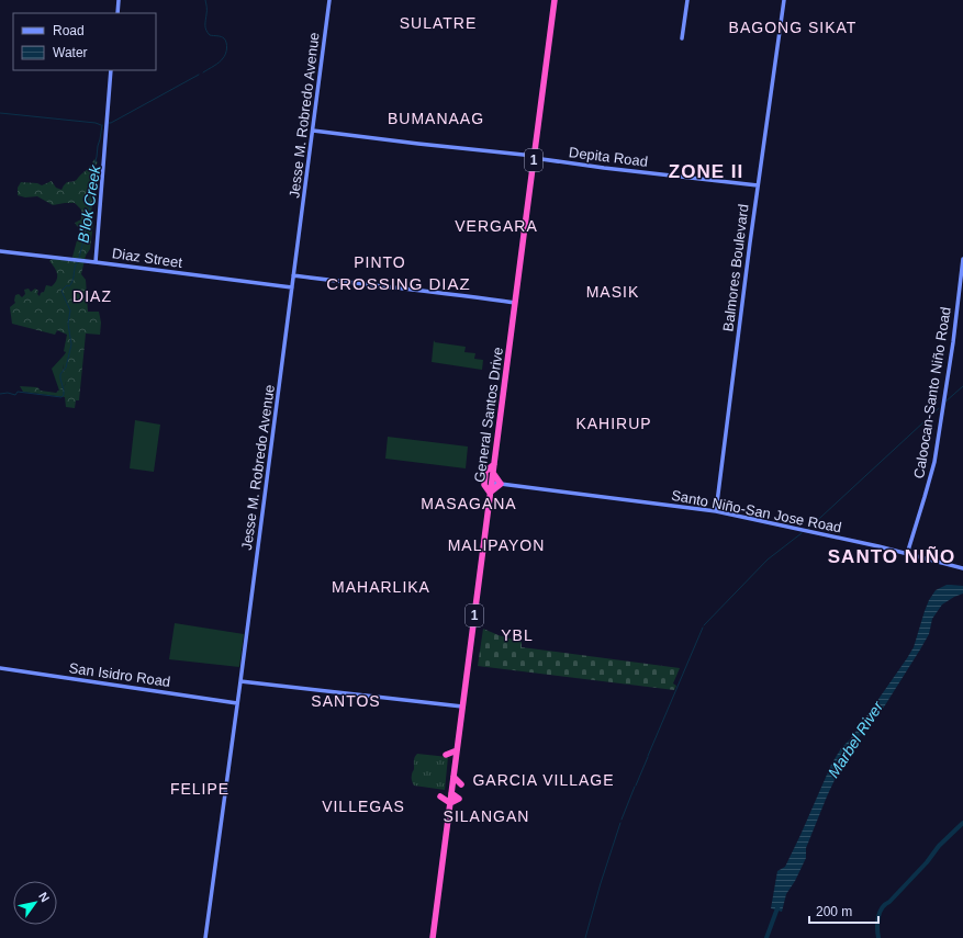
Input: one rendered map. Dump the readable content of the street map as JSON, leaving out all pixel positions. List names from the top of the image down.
{
  "streets": {
    "highway": ["1", "General Santos Drive"],
    "main road": [
      "Jesse M. Robredo Avenue",
      "Depita Road",
      "Diaz Street",
      "Balmores Boulevard",
      "Caloocan-Santo Niño Road",
      "Santo Niño-San Jose Road",
      "San Isidro Road"
    ]
  },
  "crossings": [
    ["Jesse M. Robredo Avenue", "Depita Road"],
    ["Jesse M. Robredo Avenue", "Diaz Street"],
    ["Jesse M. Robredo Avenue", "San Isidro Road"],
    ["Depita Road", "Balmores Boulevard"],
    ["Depita Road", "General Santos Drive"],
    ["Balmores Boulevard", "Santo Niño-San Jose Road"],
    ["Caloocan-Santo Niño Road", "Santo Niño-San Jose Road"],
    ["General Santos Drive", "Santo Niño-San Jose Road"]
  ],
  "districts": [
    "SULATRE",
    "BAGONG SIKAT",
    "BUMANAAG",
    "ZONE II",
    "VERGARA",
    "PINTO",
    "CROSSING DIAZ",
    "MASIK",
    "DIAZ",
    "KAHIRUP",
    "MASAGANA",
    "MALIPAYON",
    "SANTO NIÑO",
    "MAHARLIKA",
    "YBL",
    "SANTOS",
    "GARCIA VILLAGE",
    "FELIPE",
    "VILLEGAS",
    "SILANGAN"
  ],
  "water": ["B'lok Creek", "Marbel River"],
  "legend": ["Road", "Water"],
  "scale_bar": "200 m",
  "north": "top right"
}
